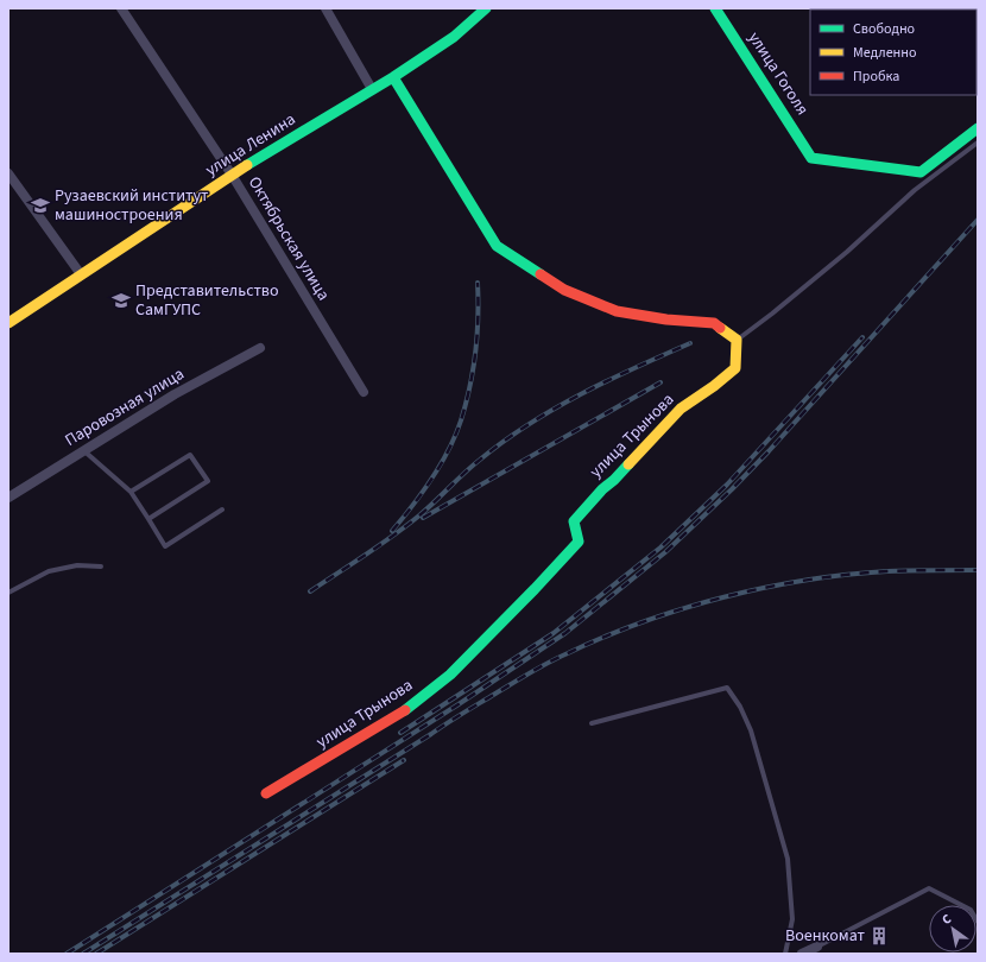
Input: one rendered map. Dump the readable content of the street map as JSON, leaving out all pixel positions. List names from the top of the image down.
{
  "streets": {
    "street": [
      "улица Гоголя",
      "улица Ленина",
      "Октябрьская улица",
      "Паровозная улица",
      "улица Трынова"
    ]
  },
  "crossings": [
    ["улица Ленина", "Октябрьская улица"]
  ],
  "places": {
    "school or university": ["Рузаевский институт машиностроения", "Представительство СамГУПС"],
    "building": ["Военкомат"]
  },
  "legend": ["Свободно", "Медленно", "Пробка"],
  "north": "top left"
}
